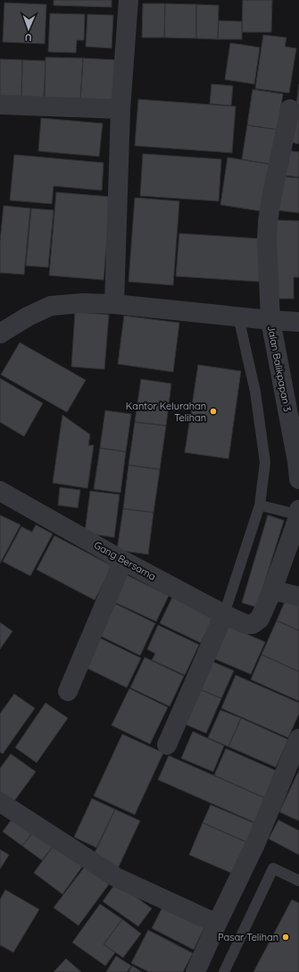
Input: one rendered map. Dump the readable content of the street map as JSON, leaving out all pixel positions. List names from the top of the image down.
{
  "streets": {
    "street": ["Jalan Balikpapan 3", "Gang Bersama"]
  },
  "places": ["Kantor Kelurahan Telihan", "Pasar Telihan"],
  "north": "bottom"
}
